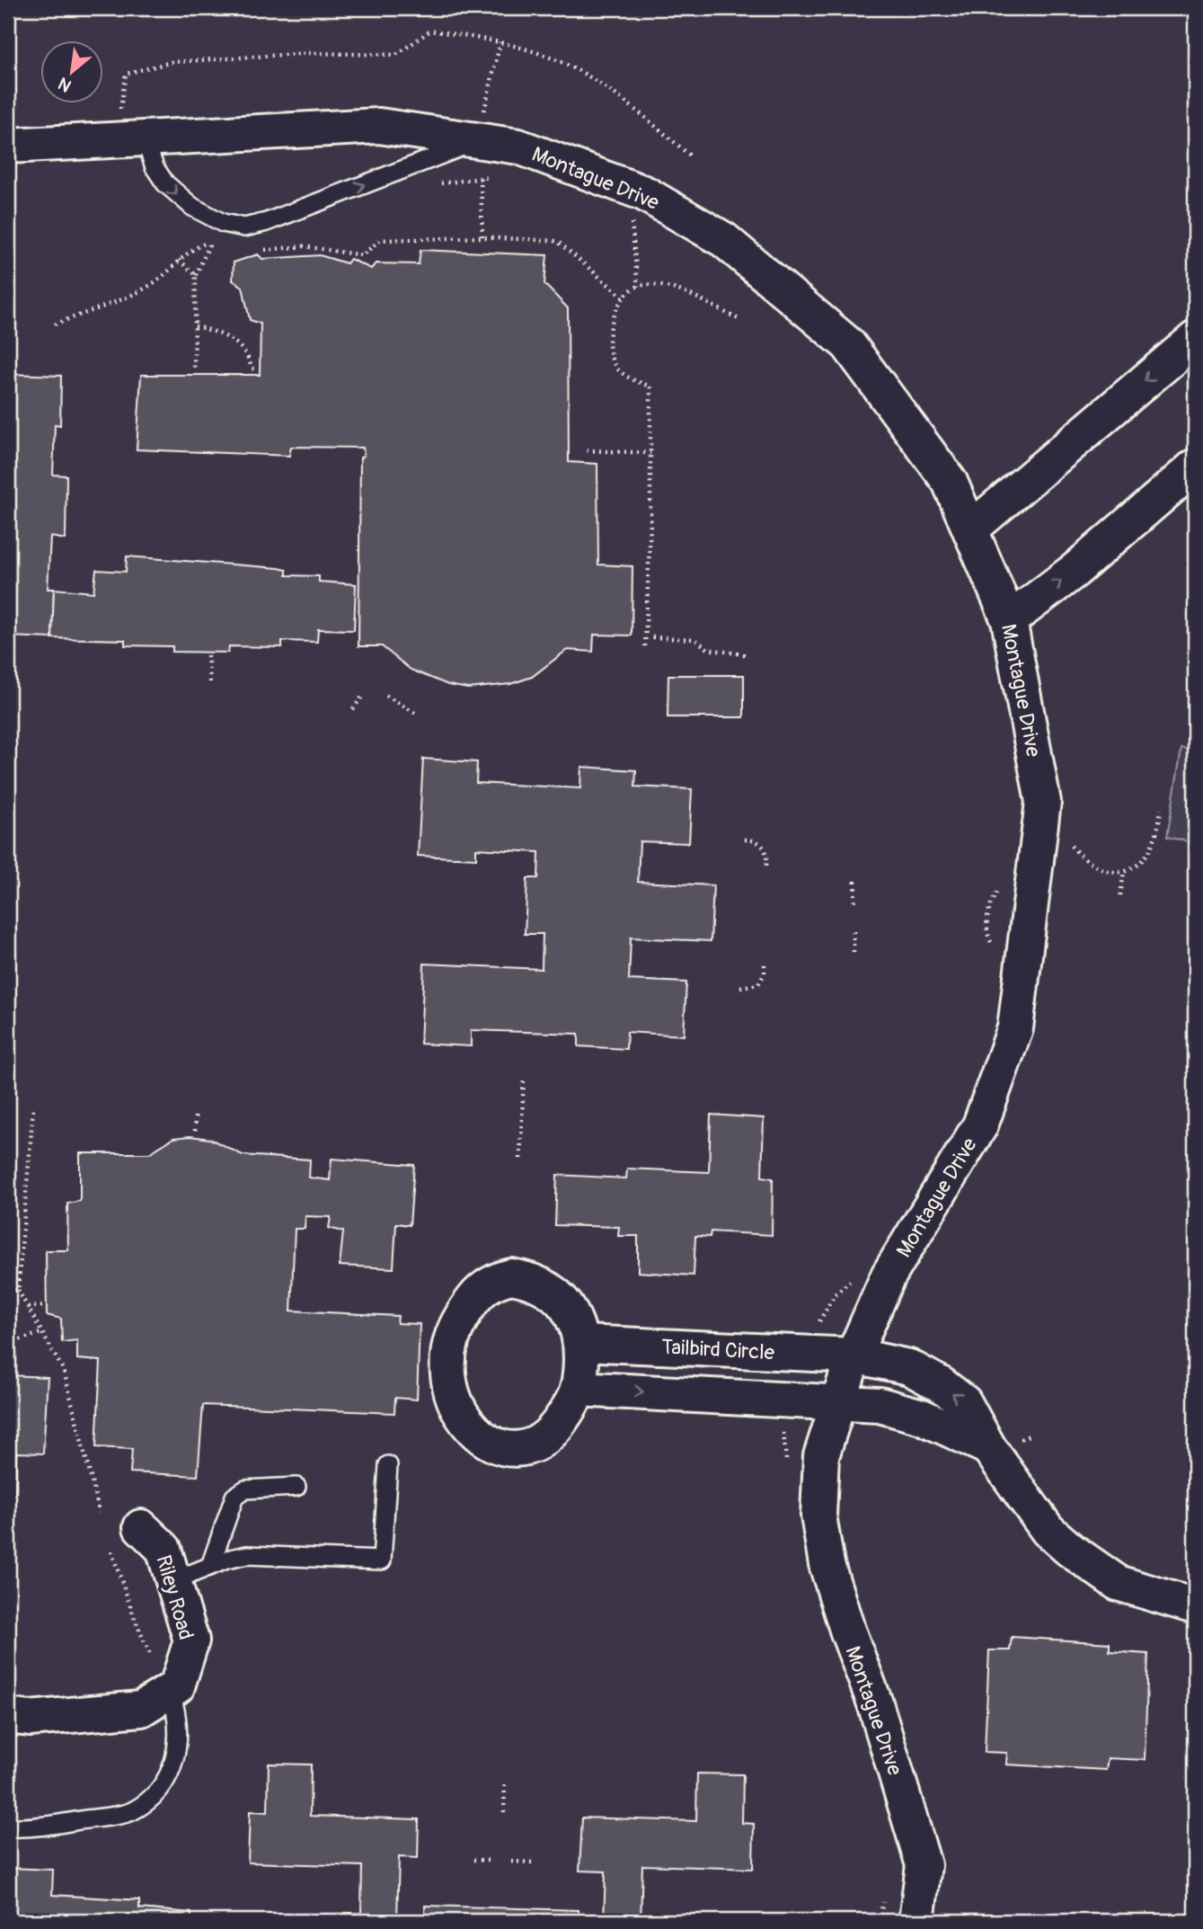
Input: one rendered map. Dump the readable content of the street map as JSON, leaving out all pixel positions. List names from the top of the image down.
{
  "streets": {
    "street": ["Montague Drive", "Tailbird Circle", "Riley Road"]
  },
  "crossings": [
    ["Montague Drive", "Tailbird Circle"]
  ],
  "north": "bottom left"
}
